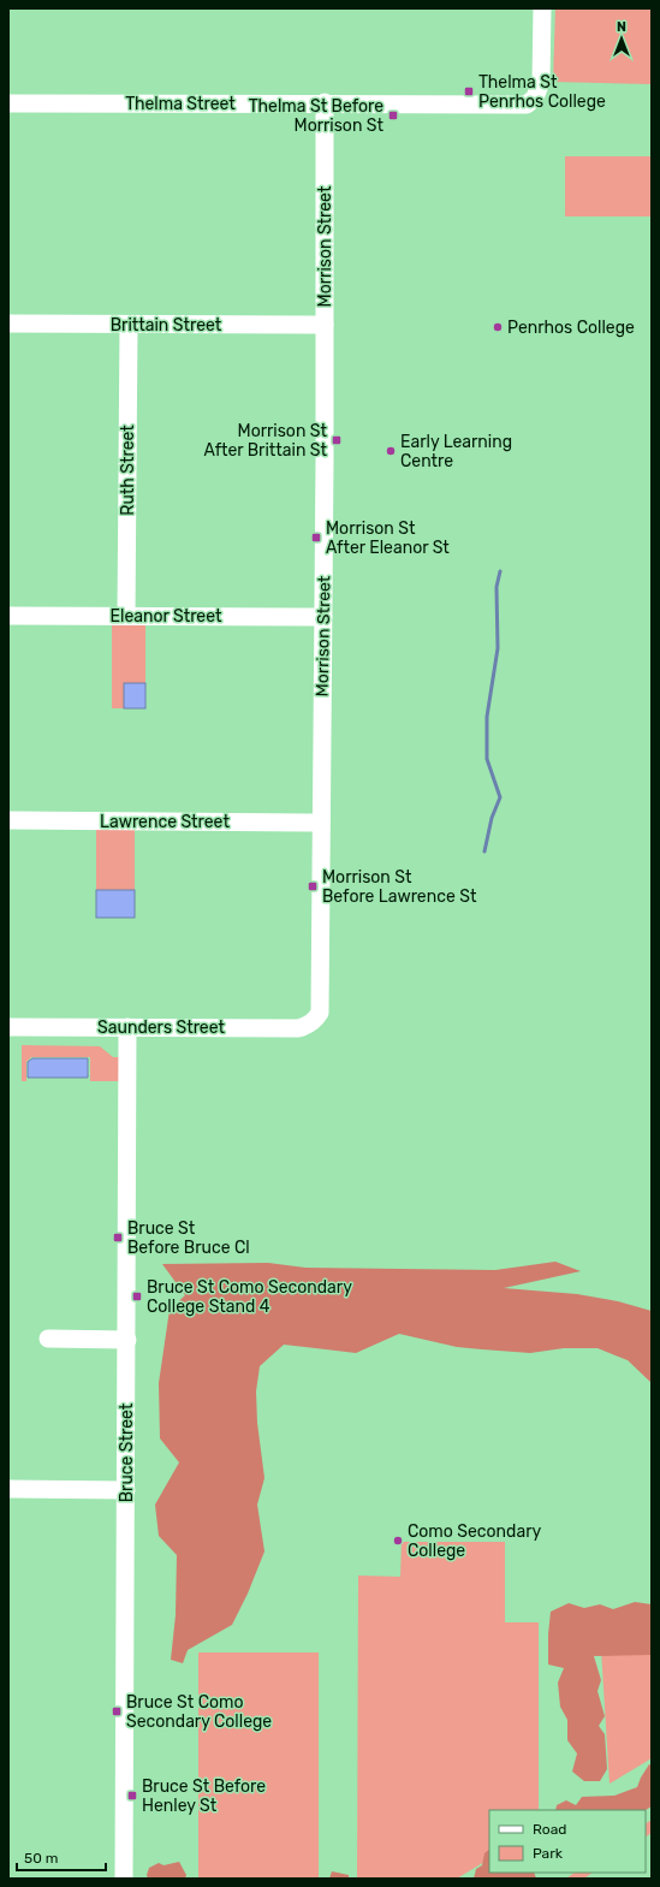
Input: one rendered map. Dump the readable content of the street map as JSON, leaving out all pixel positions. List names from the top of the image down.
{
  "streets": {
    "street": [
      "Thelma Street",
      "Morrison Street",
      "Brittain Street",
      "Ruth Street",
      "Eleanor Street",
      "Lawrence Street",
      "Saunders Street",
      "Bruce Street"
    ]
  },
  "crossings": [
    ["Thelma Street", "Morrison Street"],
    ["Morrison Street", "Brittain Street"],
    ["Morrison Street", "Eleanor Street"],
    ["Morrison Street", "Lawrence Street"],
    ["Morrison Street", "Saunders Street"],
    ["Brittain Street", "Ruth Street"],
    ["Ruth Street", "Eleanor Street"],
    ["Saunders Street", "Bruce Street"]
  ],
  "places": {
    "transit": [
      "Thelma St Penrhos College",
      "Thelma St Before Morrison St",
      "Morrison St After Brittain St",
      "Morrison St After Eleanor St",
      "Morrison St Before Lawrence St",
      "Bruce St Before Bruce Cl",
      "Bruce St Como Secondary College Stand 4",
      "Bruce St Como Secondary College",
      "Bruce St Before Henley St"
    ],
    "other": ["Penrhos College", "Early Learning Centre", "Como Secondary College"]
  },
  "legend": ["Road", "Park"],
  "scale_bar": "50 m",
  "north": "top"
}
